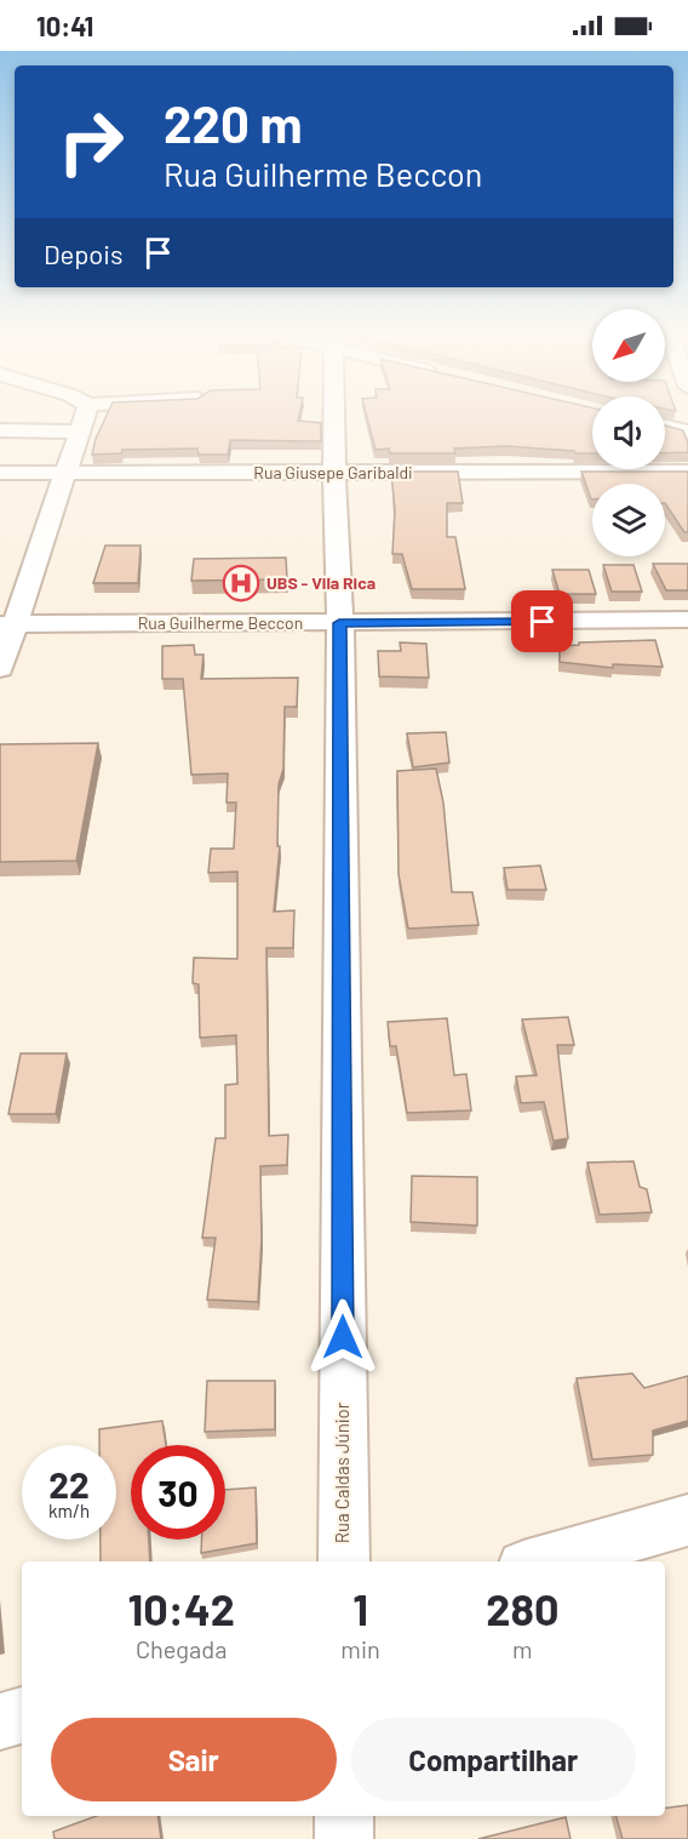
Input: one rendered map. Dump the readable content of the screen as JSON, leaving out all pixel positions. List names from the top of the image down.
{
  "streets": {
    "street": ["Rua Giusepe Garibaldi", "Rua Guilherme Beccon", "Rua Caldas Júnior"]
  },
  "crossings": [
    ["Rua Giusepe Garibaldi", "Rua Caldas Júnior"],
    ["Rua Guilherme Beccon", "Rua Caldas Júnior"]
  ],
  "places": {
    "hospital": ["UBS - Vila Rica"]
  },
  "north": "bottom left",
  "page": {
    "status": "10:41",
    "turn": ["220 m", "Rua Guilherme Beccon"],
    "then": "Depois",
    "speed": "22 km/h",
    "limit": "30",
    "eta": [
      "10:42",
      "Chegada",
      "1",
      "min",
      "280",
      "m"
    ],
    "buttons": ["Sair", "Compartilhar"]
  }
}
